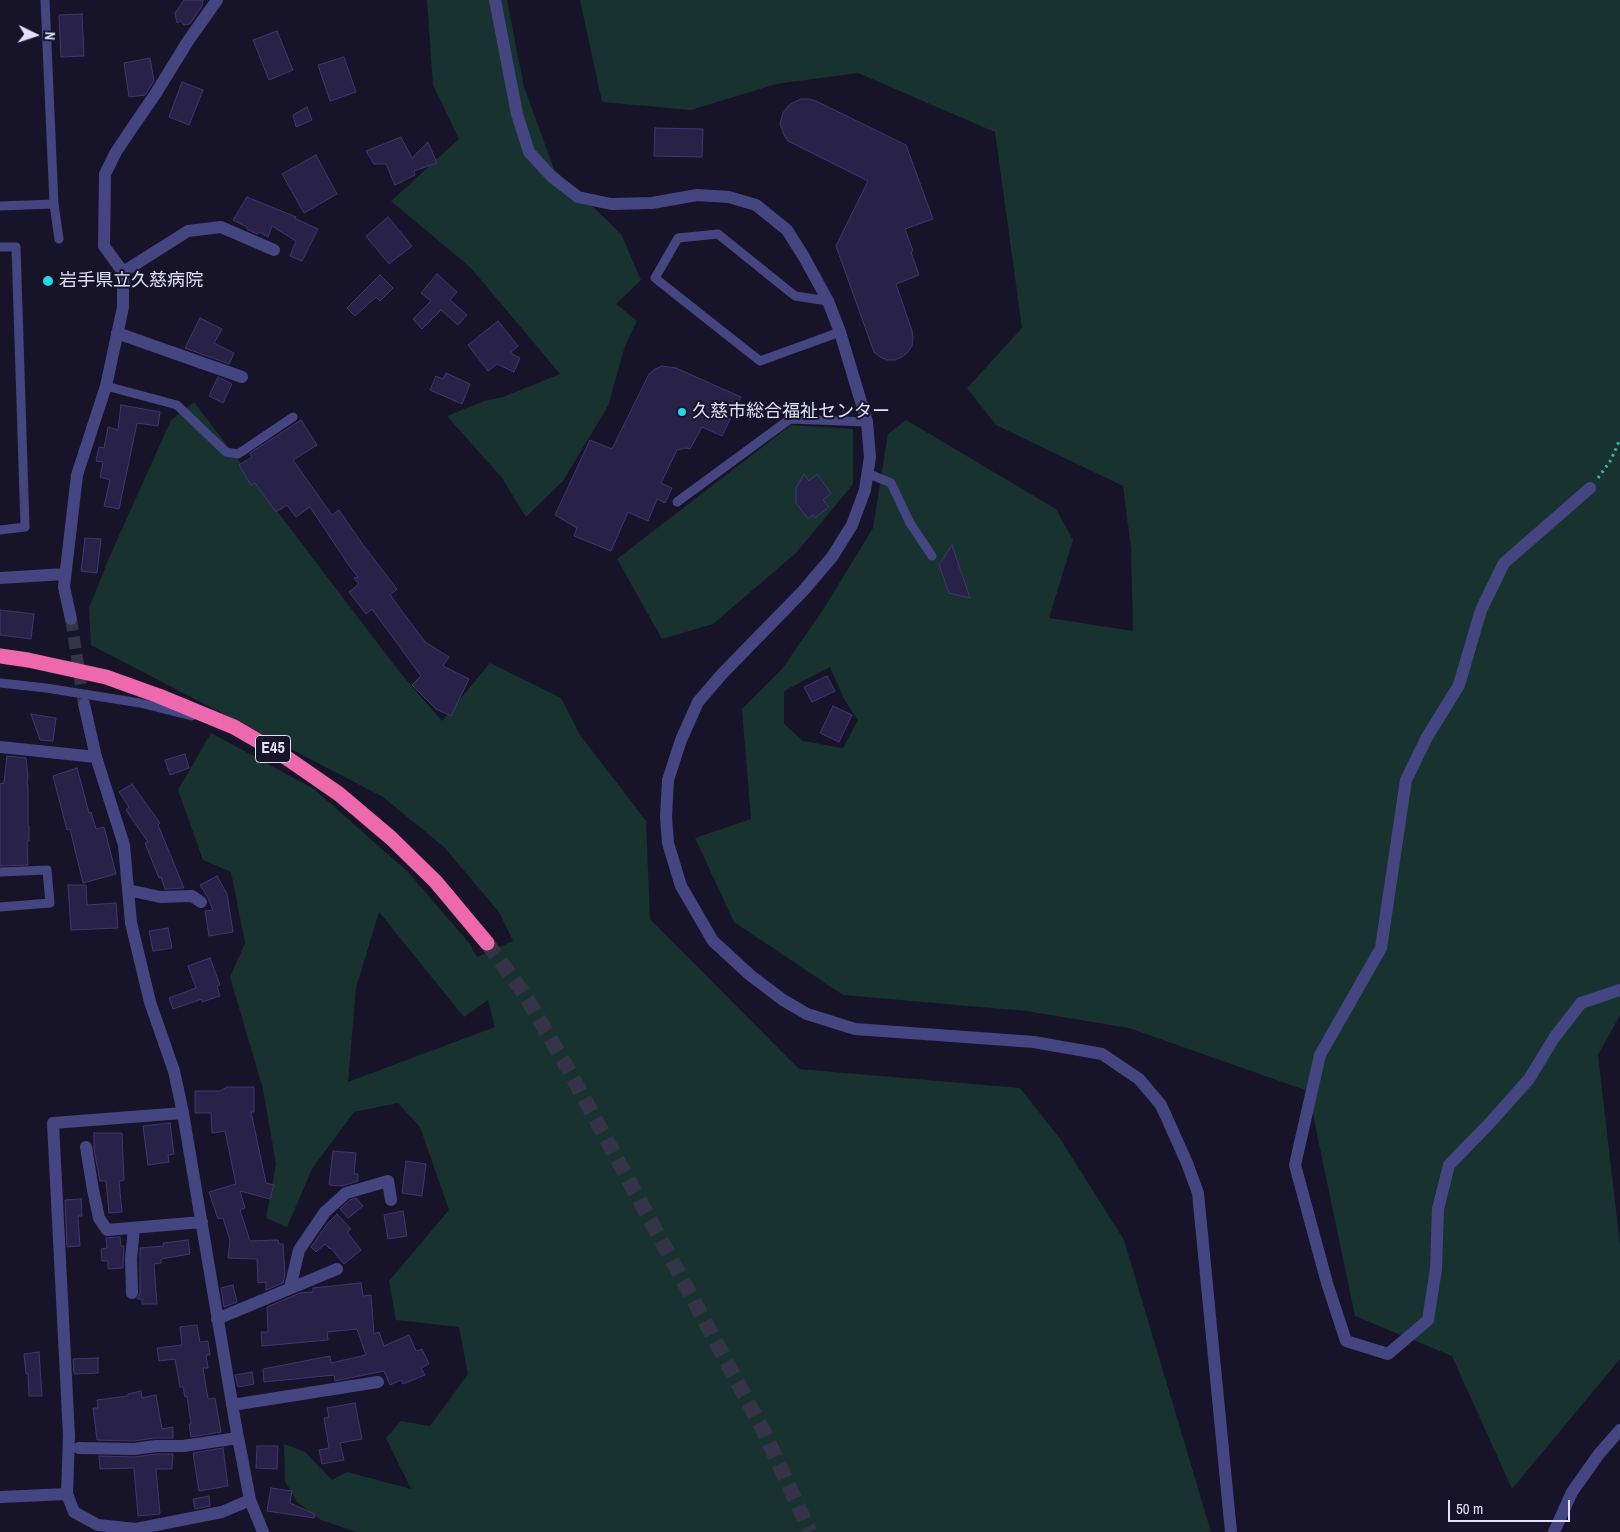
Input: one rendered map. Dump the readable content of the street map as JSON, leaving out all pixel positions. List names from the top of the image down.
{
  "streets": {
    "highway": ["E45"]
  },
  "places": ["岩手県立久慈病院", "久慈市総合福祉センター"],
  "scale_bar": "50 m",
  "north": "right"
}
